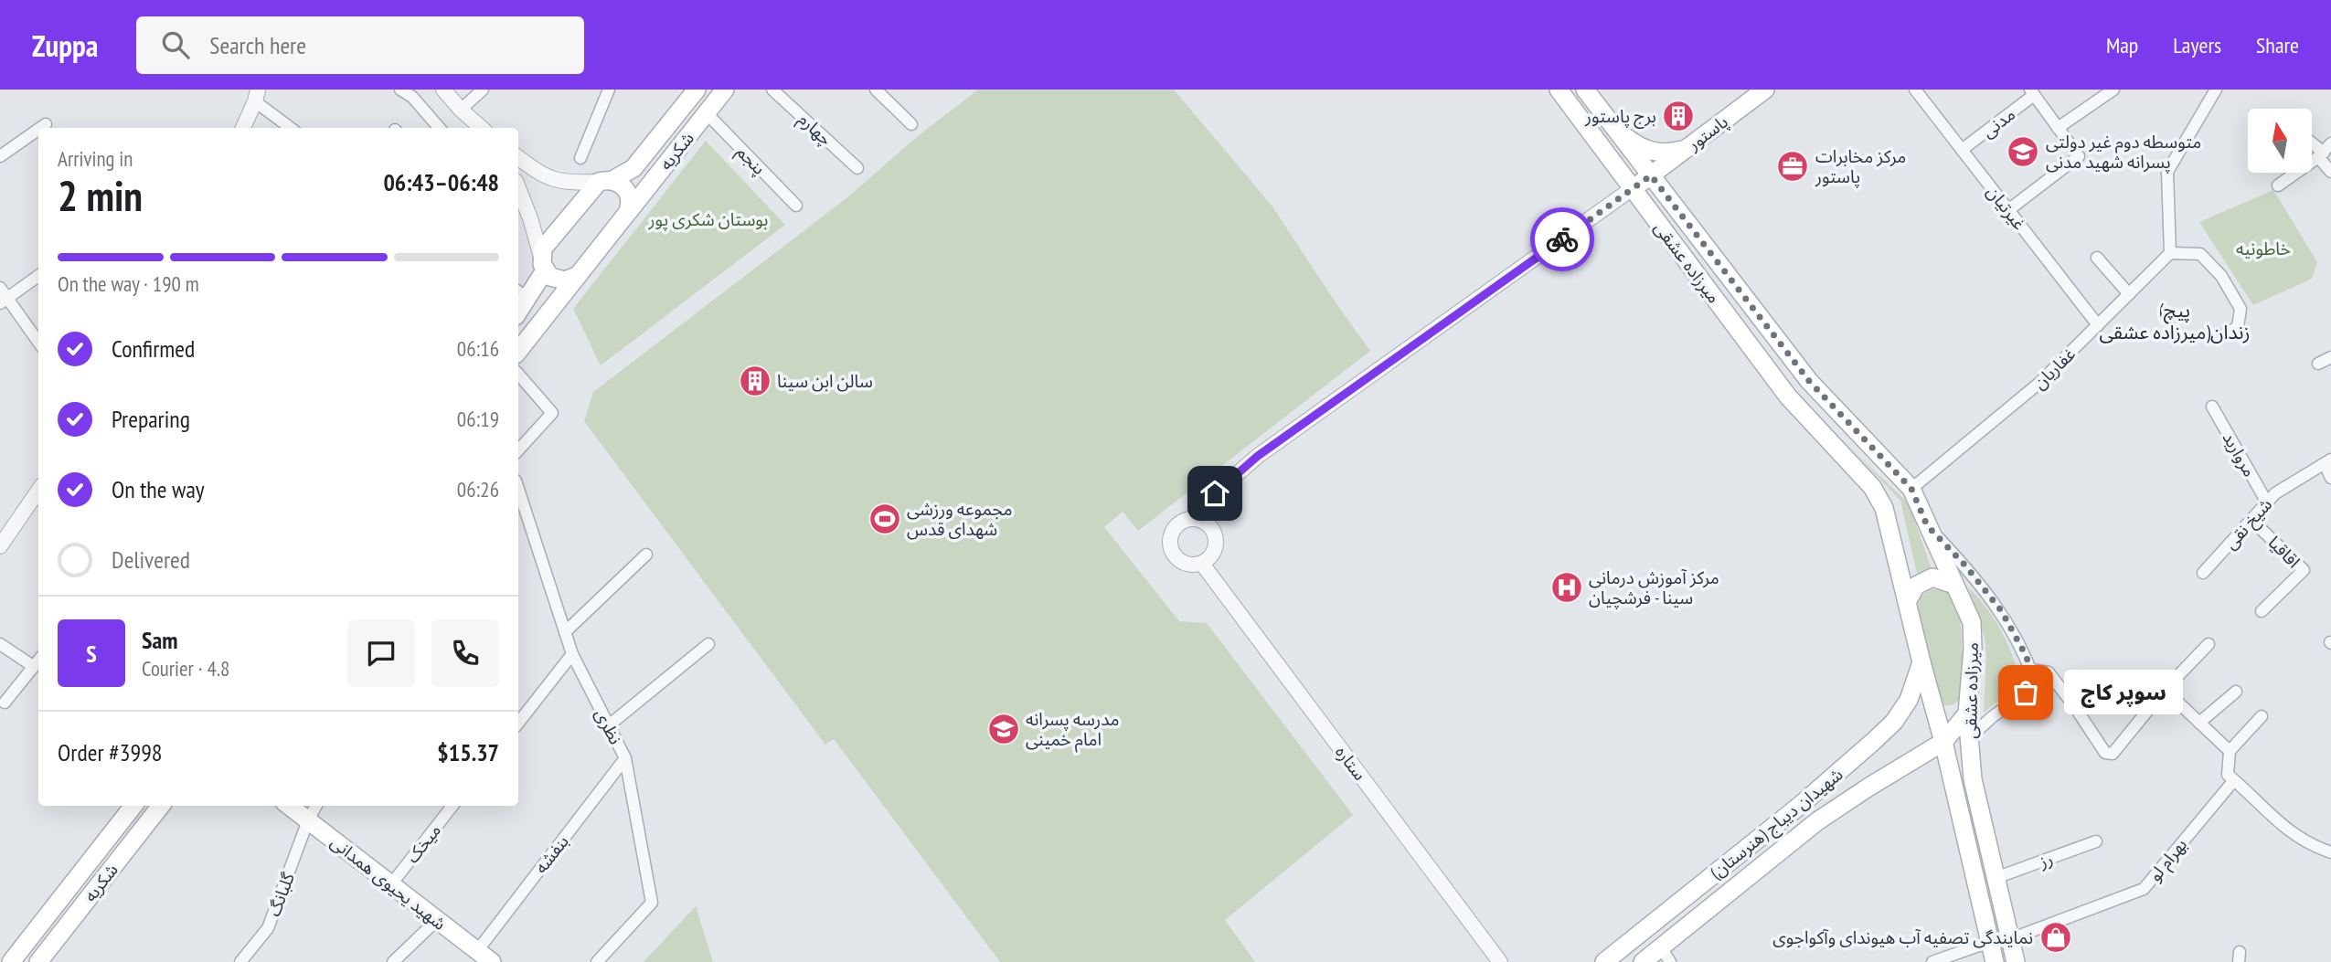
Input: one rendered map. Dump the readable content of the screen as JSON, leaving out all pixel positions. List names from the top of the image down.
{
  "streets": {
    "main road": [
      "پاستور",
      "شکریه",
      "میرزاده عشقی",
      "شهیدان دیباج (هنرستان)",
      "شهید یحیوی همدانی"
    ],
    "street": [
      "مدنی",
      "چهارم",
      "پنجم",
      "غیرتیان",
      "غفاریان",
      "مروارید",
      "شیخ نقی",
      "اقاقیا",
      "نظری",
      "ستاره",
      "میخک",
      "بنفشه",
      "رز",
      "بهرام لو",
      "گلبانگ"
    ]
  },
  "crossings": [
    ["مدنی", "غیرتیان"],
    ["پاستور", "میرزاده عشقی"],
    ["شکریه", "پنجم"],
    ["غیرتیان", "غفاریان"],
    ["میرزاده عشقی", "غفاریان"],
    ["میرزاده عشقی", "شهیدان دیباج (هنرستان)"],
    ["میرزاده عشقی", "رز"],
    ["میرزاده عشقی", "بهرام لو"],
    ["مروارید", "شیخ نقی"],
    ["شیخ نقی", "اقاقیا"],
    ["نظری", "بنفشه"],
    ["میخک", "شهید یحیوی همدانی"],
    ["بنفشه", "شهید یحیوی همدانی"],
    ["شهید یحیوی همدانی", "گلبانگ"]
  ],
  "districts": ["(پیچ زندان(میرزاده عشقی"],
  "parks": ["بوستان شکری پور", "خاطونیه"],
  "places": {
    "building": ["برج پاستور", "سالن ابن سینا"],
    "school or university": ["متوسطه دوم غیر دولتی پسرانه شهید مدنی", "مدرسه پسرانه امام خمینی"],
    "office": ["مرکز مخابرات پاستور"],
    "sports": ["مجموعه ورزشی شهدای قدس"],
    "hospital": ["مرکز آموزش درمانی سینا - فرشچیان"],
    "other": ["سوپر کاج"],
    "shop": ["نمایندگی تصفیه آب هیوندای وآکواجوی"]
  },
  "north": "top",
  "page": {
    "header": "Zuppa",
    "search": "Search here",
    "nav": ["Map", "Layers", "Share"],
    "heading": ["2 min", "Arriving in", "06:43–06:48"],
    "panel": [
      "Sam",
      "Courier · 4.8",
      "Order #3998",
      "$15.37"
    ],
    "bar": "On the way · 190 m",
    "list": [
      ["Confirmed", "06:16"],
      ["Preparing", "06:19"],
      ["On the way", "06:26"],
      "Delivered"
    ],
    "round": "S",
    "bubble": "سوپر کاج"
  }
}
